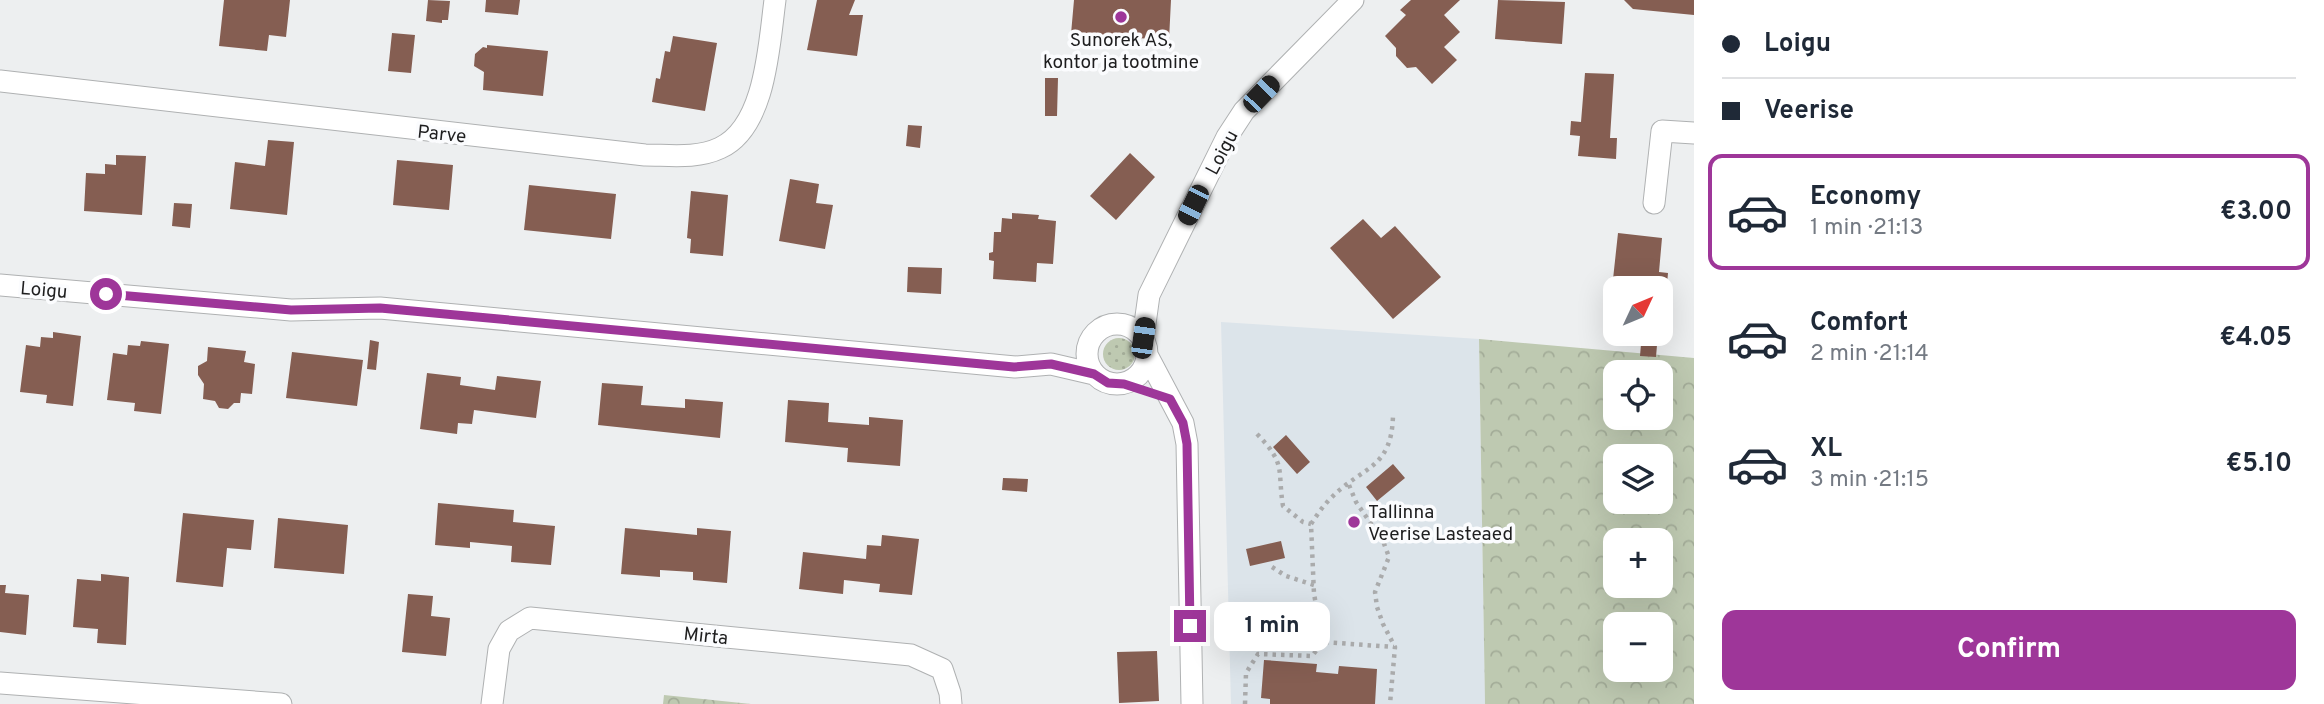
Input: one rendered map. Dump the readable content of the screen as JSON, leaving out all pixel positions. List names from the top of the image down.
{
  "streets": {
    "street": ["Parve", "Loigu", "Mirta"]
  },
  "places": ["Sunorek AS, kontor ja tootmine", "Tallinna Veerise Lasteaed"],
  "north": "top right",
  "page": {
    "banner": ["Loigu", "Veerise"],
    "list": [
      {
        "name": "Economy",
        "note": "1 min · 21:13",
        "value": "€3.00"
      },
      {
        "name": "Comfort",
        "note": "2 min · 21:14",
        "value": "€4.05"
      },
      {
        "name": "XL",
        "note": "3 min · 21:15",
        "value": "€5.10"
      }
    ],
    "map_buttons": ["+", "−"],
    "buttons": "Confirm",
    "bubble": "1 min"
  }
}
